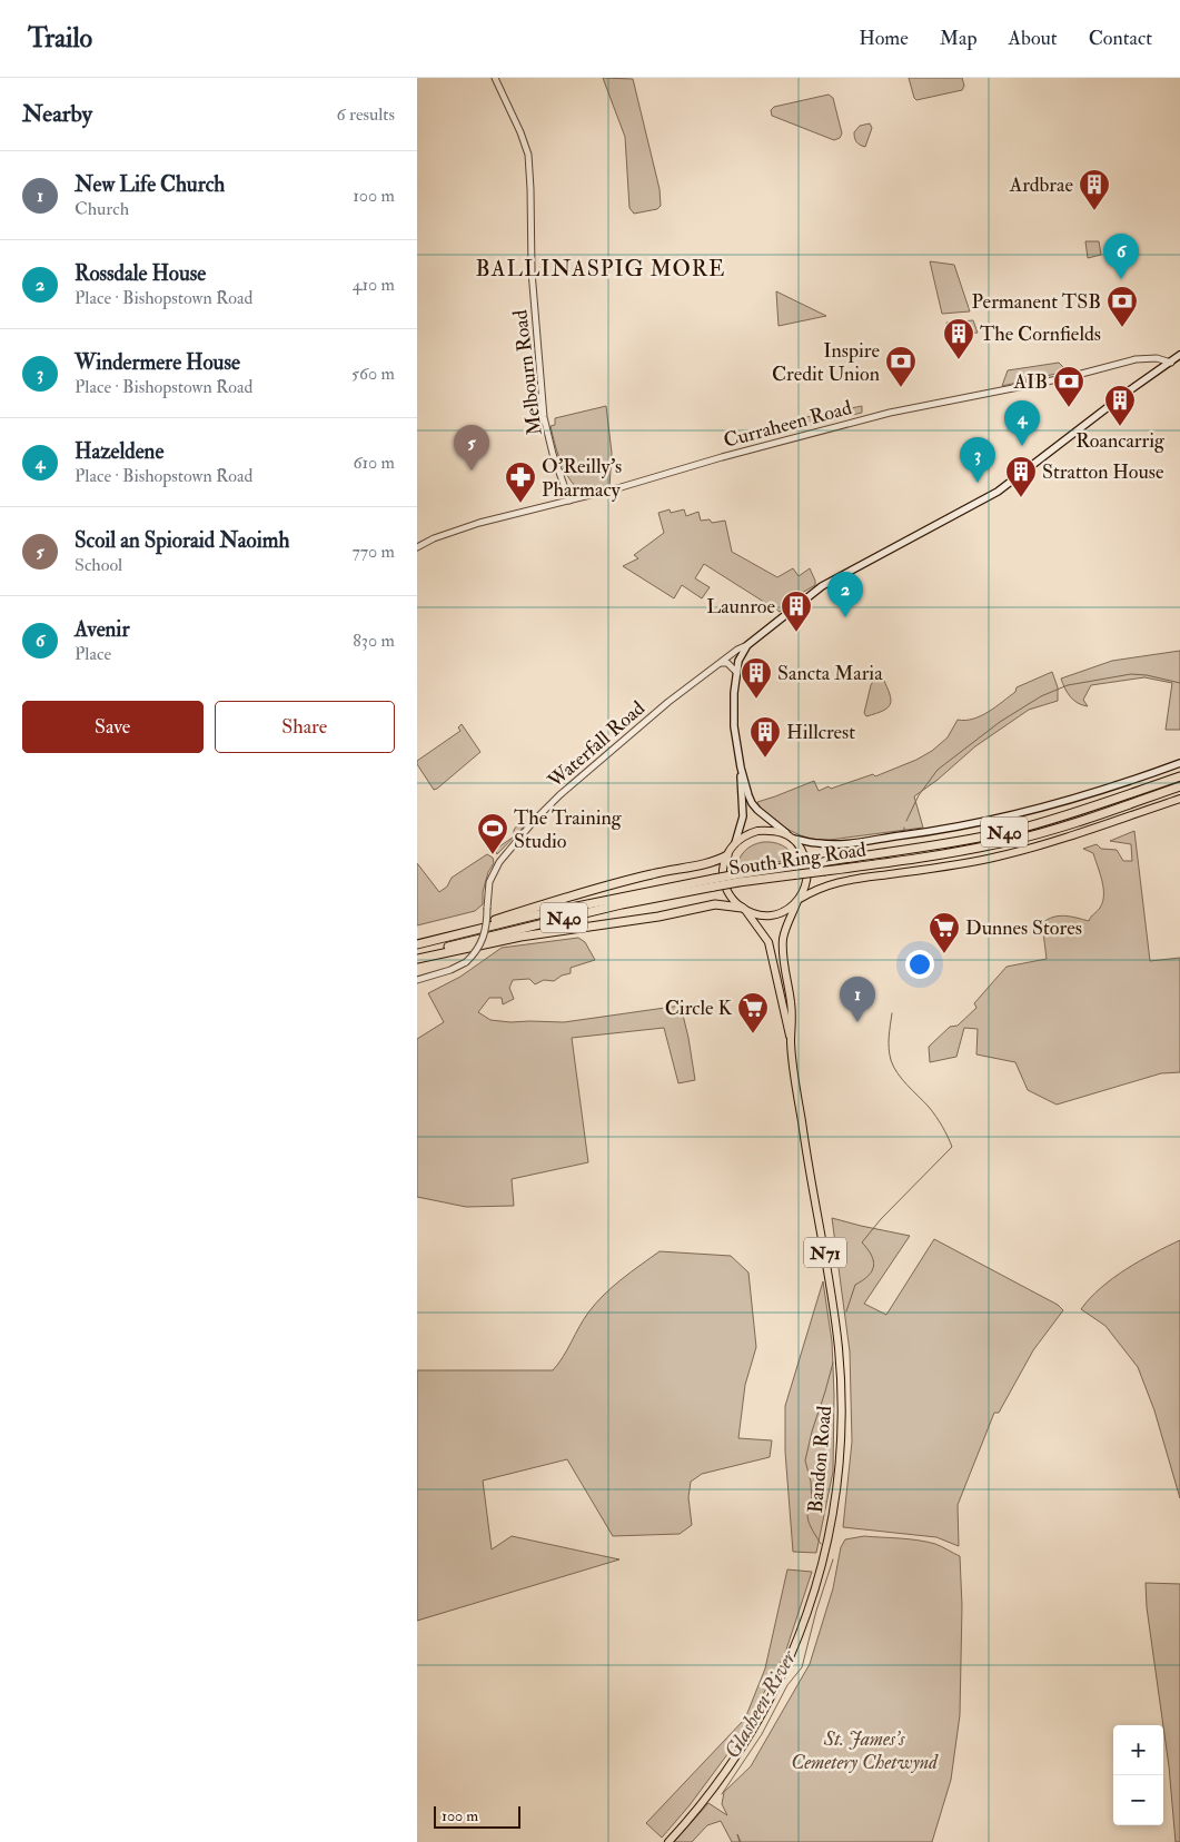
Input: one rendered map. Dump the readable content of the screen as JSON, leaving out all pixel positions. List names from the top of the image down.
{
  "streets": {
    "highway": ["N40", "South Ring Road"],
    "main road": ["N71", "Bandon Road"],
    "street": ["Melbourn Road", "Curraheen Road", "Waterfall Road"]
  },
  "crossings": [
    ["Melbourn Road", "Curraheen Road"],
    ["N40", "N71"],
    ["N40", "Bandon Road"],
    ["N71", "Bandon Road"]
  ],
  "districts": ["BALLINASPIG MORE"],
  "water": ["Glasheen River"],
  "parks": ["St. James's Cemetery Chetwynd"],
  "places": {
    "building": [
      "Ardbrae",
      "The Cornfields",
      "Roancarrig",
      "Stratton House",
      "Launroe",
      "Sancta Maria",
      "Hillcrest"
    ],
    "bank": ["Permanent TSB", "Inspire Credit Union", "AIB"],
    "pharmacy": ["O'Reilly's Pharmacy"],
    "sports": ["The Training Studio"],
    "supermarket": ["Dunnes Stores", "Circle K"]
  },
  "scale_bar": "100 m",
  "page": {
    "header": "Trailo",
    "nav": [
      "Home",
      "Map",
      "About",
      "Contact"
    ],
    "heading": ["Nearby", "6 results"],
    "list": [
      {
        "mark": "1",
        "name": "New Life Church",
        "note": "Church",
        "value": "100 m"
      },
      {
        "mark": "2",
        "name": "Rossdale House",
        "note": "Place · Bishopstown Road",
        "value": "410 m"
      },
      {
        "mark": "3",
        "name": "Windermere House",
        "note": "Place · Bishopstown Road",
        "value": "560 m"
      },
      {
        "mark": "4",
        "name": "Hazeldene",
        "note": "Place · Bishopstown Road",
        "value": "610 m"
      },
      {
        "mark": "5",
        "name": "Scoil an Spioraid Naoimh",
        "note": "School",
        "value": "770 m"
      },
      {
        "mark": "6",
        "name": "Avenir",
        "note": "Place",
        "value": "830 m"
      }
    ],
    "pins": [
      "6",
      "4",
      "5",
      "3",
      "2",
      "1"
    ],
    "buttons": ["Save", "Share"],
    "map_buttons": ["+", "−"],
    "scale": "100 m"
  }
}
